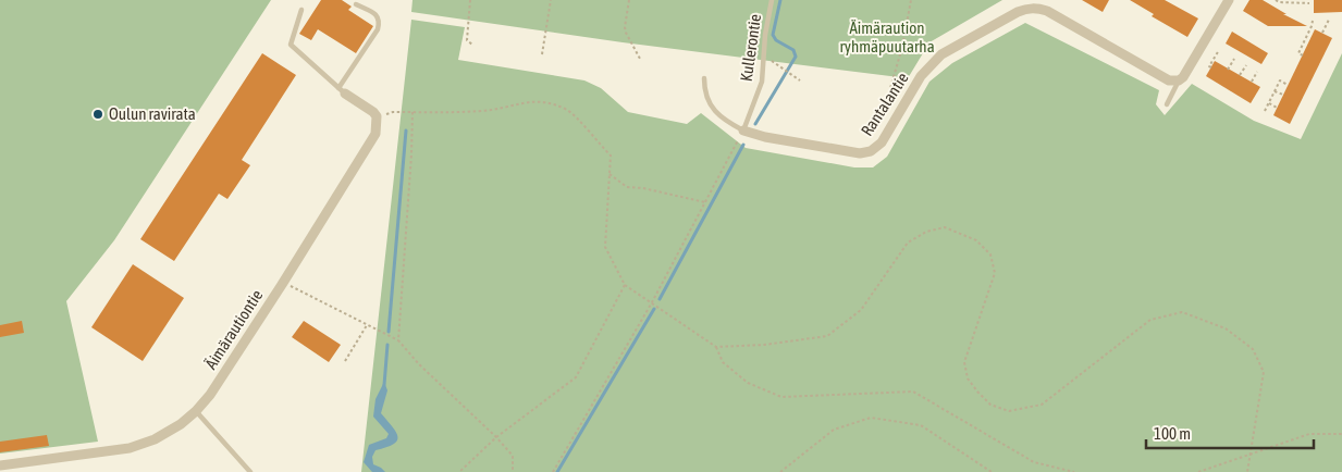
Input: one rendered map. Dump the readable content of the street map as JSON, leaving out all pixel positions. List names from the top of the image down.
{
  "streets": {
    "street": ["Rantalantie", "Äimärautiontie"],
    "lane": ["Kullerontie"]
  },
  "crossings": [
    ["Kullerontie", "Rantalantie"]
  ],
  "parks": ["Äimäraution ryhmäpuutarha"],
  "places": ["Oulun ravirata"],
  "scale_bar": "100 m"
}
